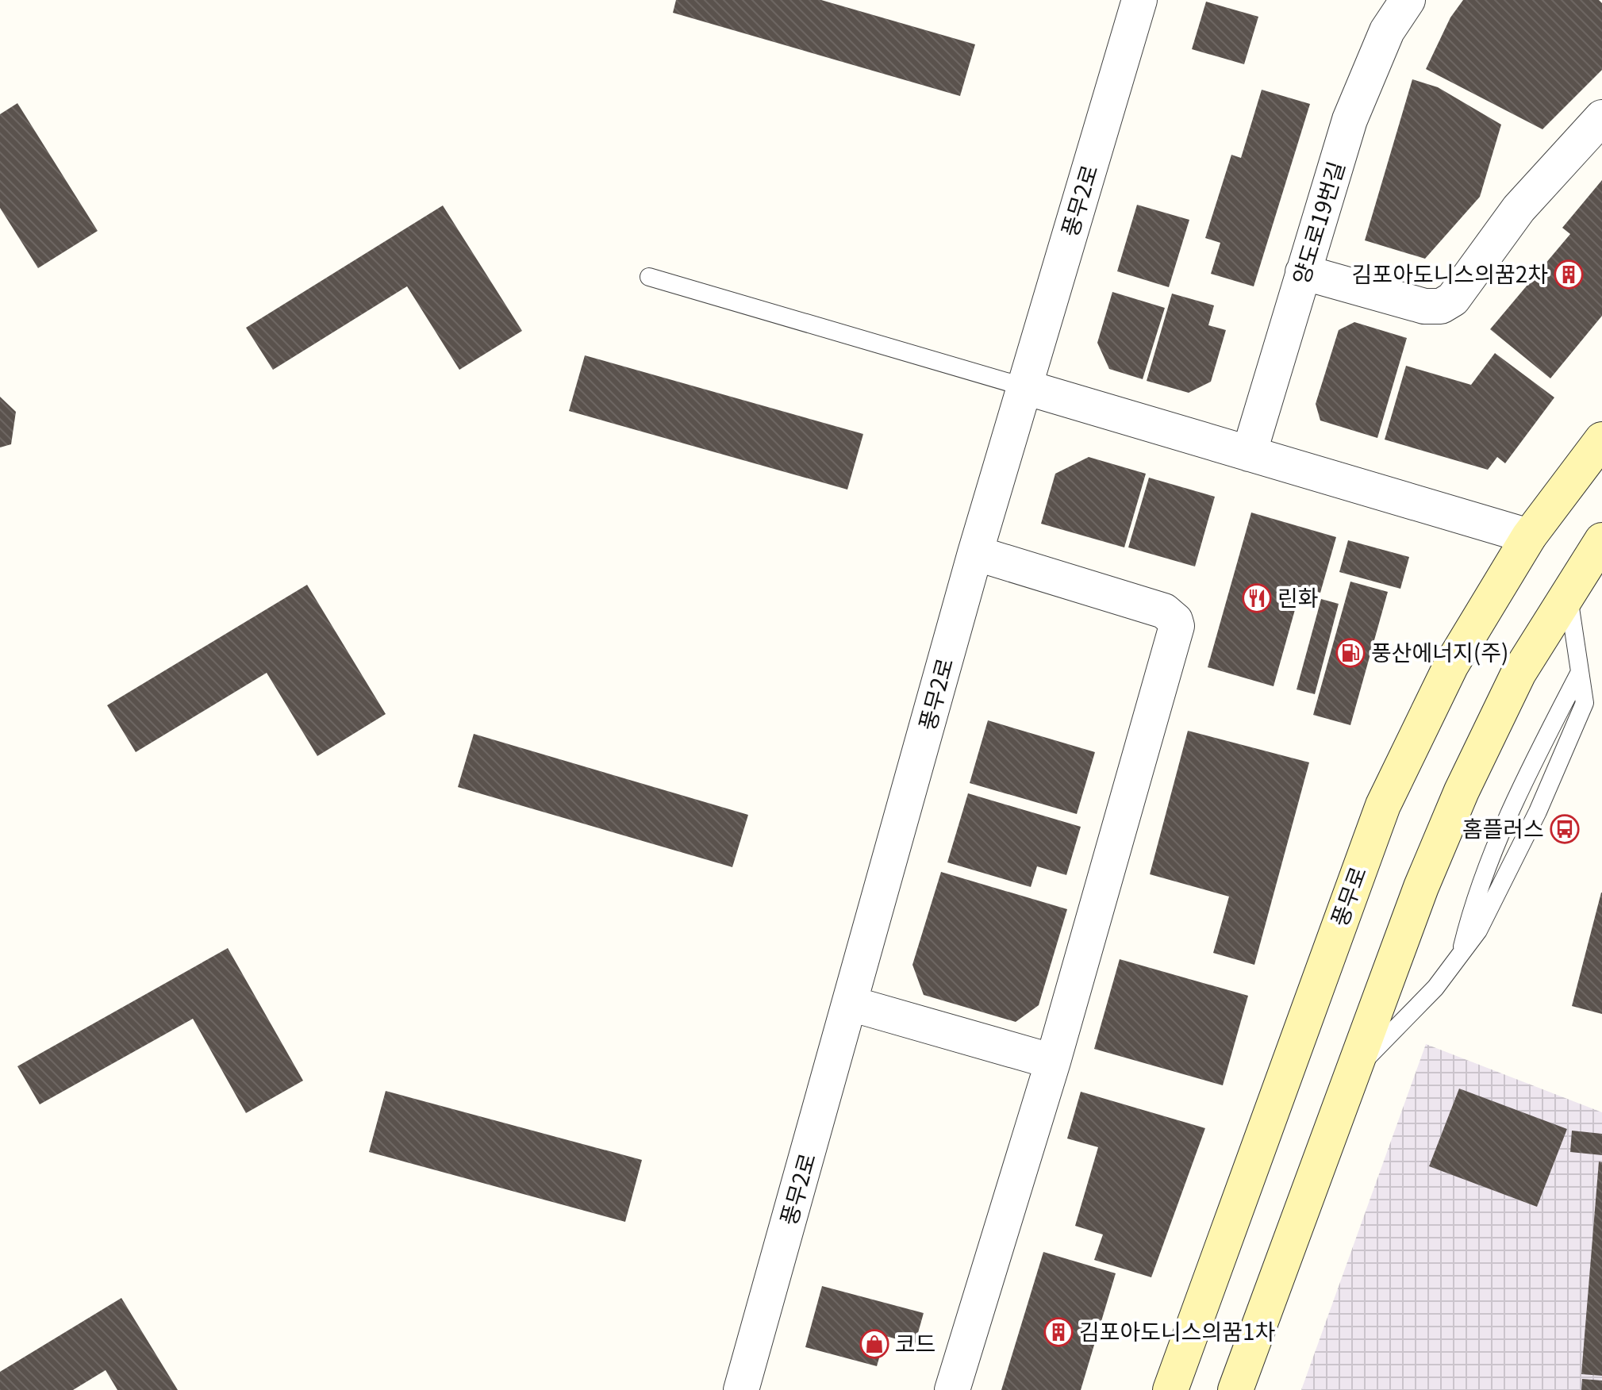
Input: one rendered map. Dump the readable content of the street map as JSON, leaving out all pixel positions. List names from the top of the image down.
{
  "streets": {
    "street": ["풍무2로", "양도로19번길", "풍무로"]
  },
  "places": {
    "building": ["김포아도니스의꿈2차", "김포아도니스의꿈1차"],
    "restaurant": ["린화"],
    "fuel station": ["풍산에너지(주)"],
    "bus stop": ["홈플러스"],
    "shop": ["코드"]
  }
}
